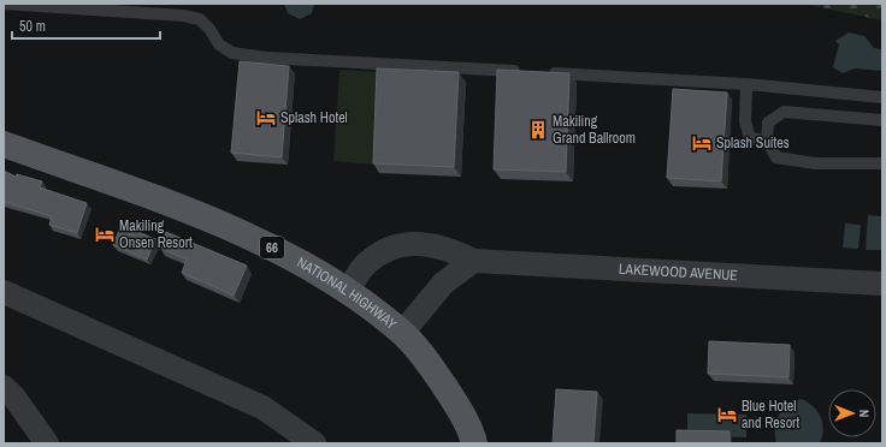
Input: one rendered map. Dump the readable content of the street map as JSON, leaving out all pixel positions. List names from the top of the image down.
{
  "streets": {
    "main road": ["66", "NATIONAL HIGHWAY"],
    "street": ["LAKEWOOD AVENUE"]
  },
  "crossings": [
    ["LAKEWOOD AVENUE", "NATIONAL HIGHWAY"]
  ],
  "places": {
    "hotel": [
      "Splash Hotel",
      "Splash Suites",
      "Makiling Onsen Resort",
      "Blue Hotel and Resort"
    ],
    "building": ["Makiling Grand Ballroom"]
  },
  "scale_bar": "50 m",
  "north": "right"
}
